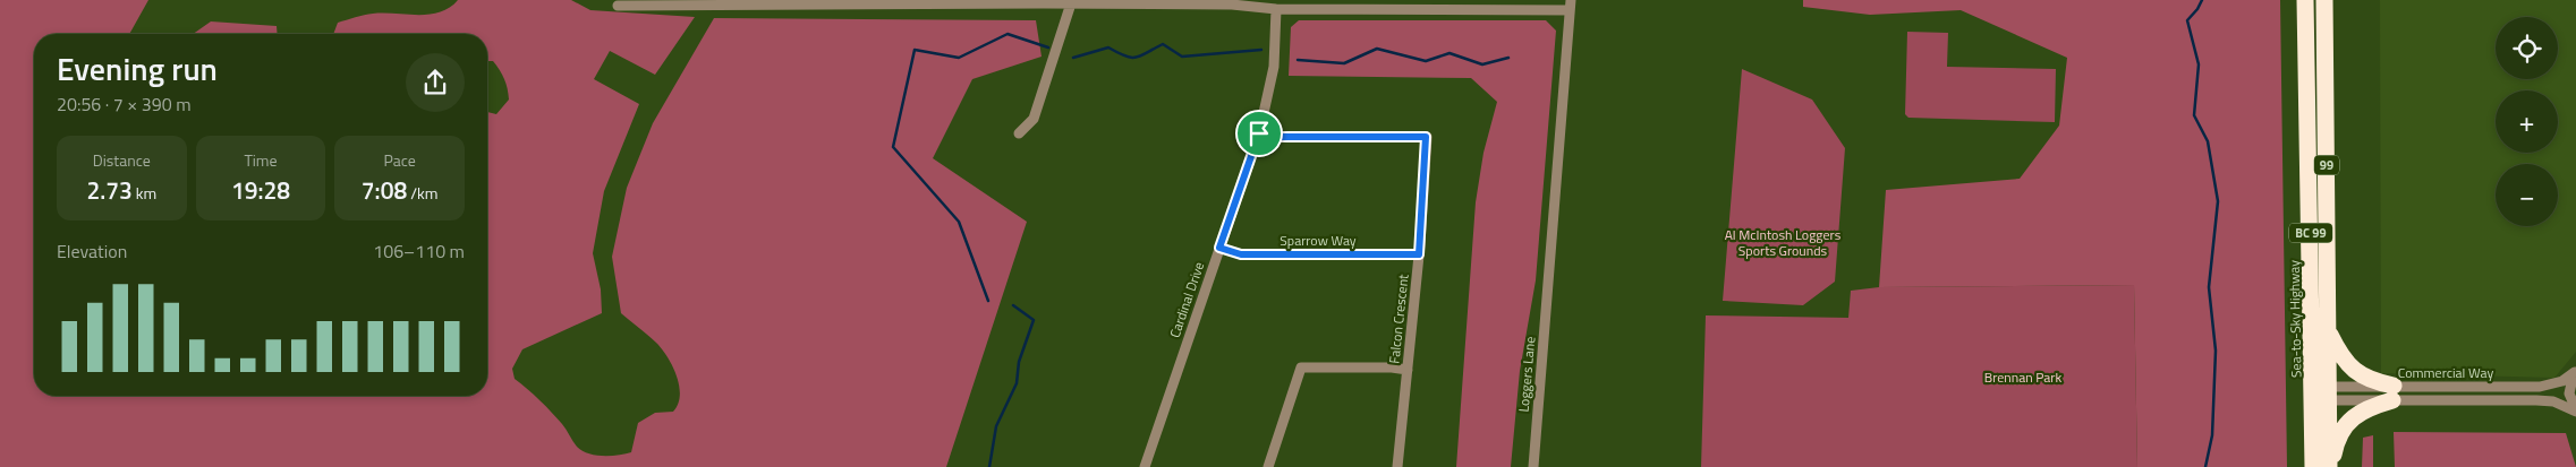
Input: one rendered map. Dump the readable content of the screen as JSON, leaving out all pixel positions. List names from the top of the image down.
{
  "streets": {
    "highway": ["99", "BC 99", "Sea-to-Sky Highway"],
    "street": [
      "Sparrow Way",
      "Cardinal Drive",
      "Falcon Crescent",
      "Commercial Way",
      "Loggers Lane"
    ]
  },
  "crossings": [
    ["99", "Sea-to-Sky Highway"],
    ["99", "Commercial Way"],
    ["Sparrow Way", "Cardinal Drive"],
    ["Sparrow Way", "Falcon Crescent"],
    ["Cardinal Drive", "Falcon Crescent"],
    ["Sea-to-Sky Highway", "Commercial Way"]
  ],
  "parks": ["Al McIntosh Loggers Sports Grounds", "Brennan Park"],
  "page": {
    "map_buttons": ["+", "−"],
    "heading": ["Evening run", "20:56 · 7 × 390 m"],
    "stats": [
      ["Distance", "2.73 km"],
      ["Time", "19:28"],
      ["Pace", "7:08 /km"]
    ],
    "chart": ["Elevation", "106–110 m"]
  }
}
